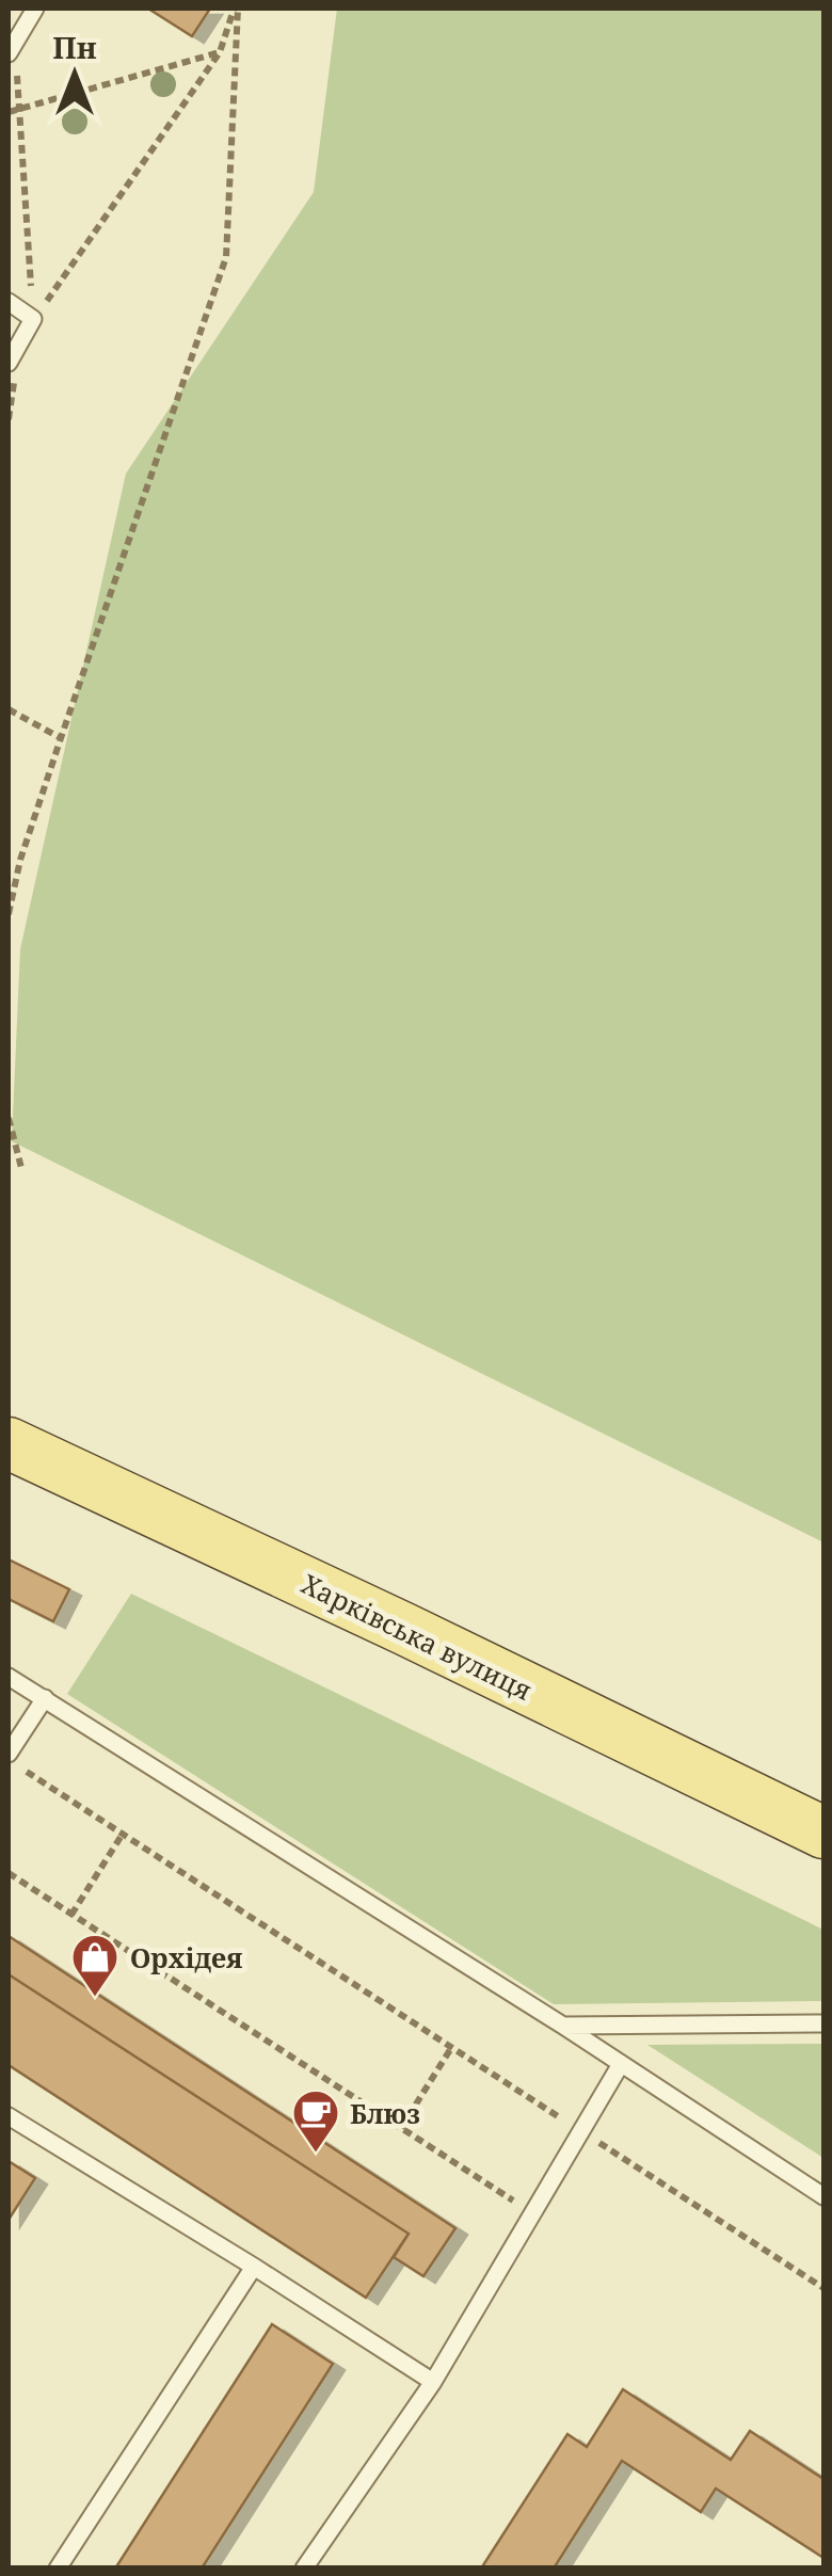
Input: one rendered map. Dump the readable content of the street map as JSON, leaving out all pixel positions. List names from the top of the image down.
{
  "streets": {
    "main road": ["Харківська вулиця"]
  },
  "places": {
    "shop": ["Орхідея"],
    "cafe": ["Блюз"]
  },
  "north": "top"
}
